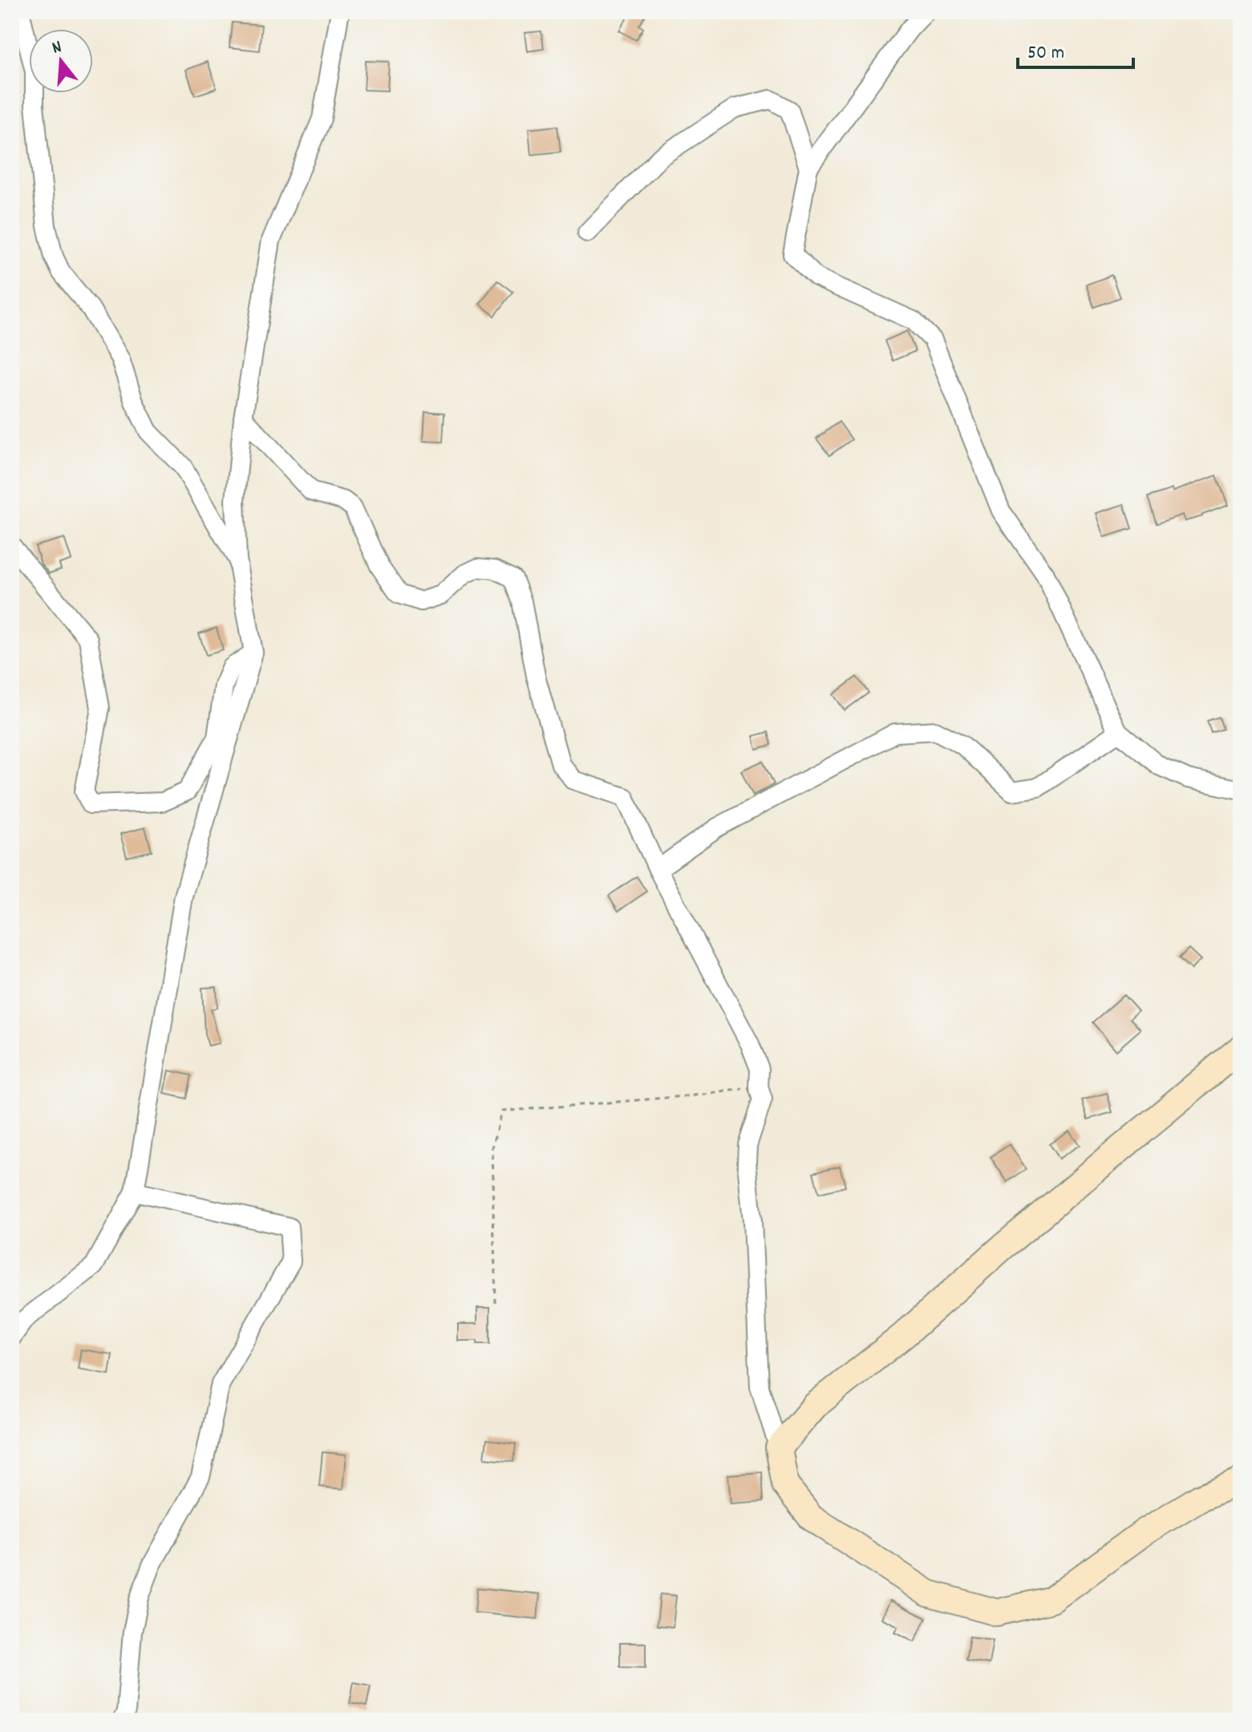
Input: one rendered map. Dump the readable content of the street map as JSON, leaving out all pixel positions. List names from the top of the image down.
{
  "scale_bar": "50 m",
  "north": "top"
}
